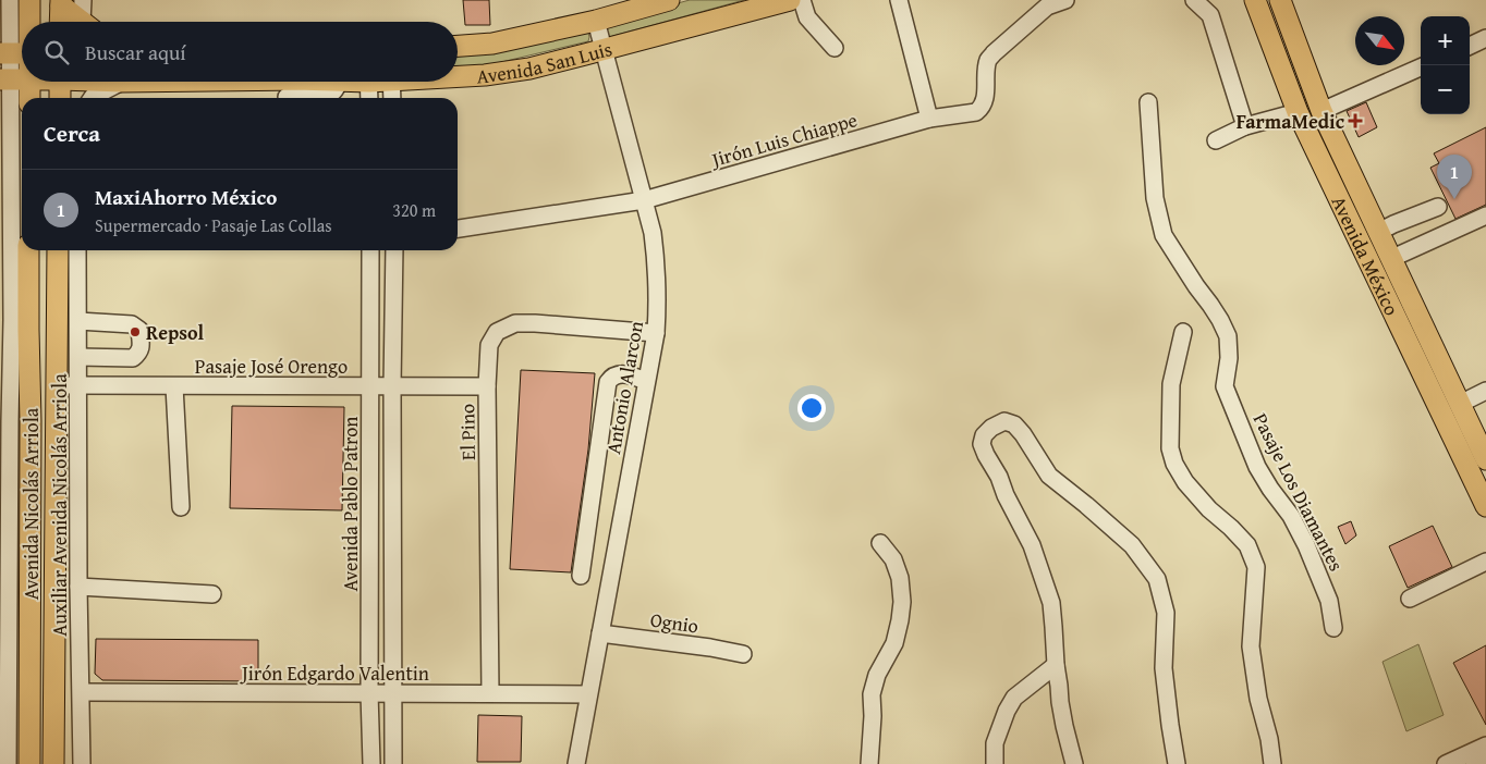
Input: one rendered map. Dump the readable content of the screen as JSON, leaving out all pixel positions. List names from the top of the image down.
{
  "streets": {
    "main road": ["Avenida San Luis", "Avenida México", "Avenida Nicolás Arriola"],
    "street": [
      "Jirón Luis Chiappe",
      "Pasaje José Orengo",
      "Antonio Alarcon",
      "El Pino",
      "Pasaje Los Diamantes",
      "Avenida Pablo Patron",
      "Auxiliar Avenida Nicolás Arriola",
      "Ognio",
      "Jirón Edgardo Valentin"
    ]
  },
  "crossings": [
    ["Avenida San Luis", "Antonio Alarcon"],
    ["Jirón Luis Chiappe", "Antonio Alarcon"],
    ["Pasaje José Orengo", "El Pino"],
    ["Pasaje José Orengo", "Avenida Nicolás Arriola"],
    ["Pasaje José Orengo", "Avenida Pablo Patron"],
    ["Pasaje José Orengo", "Auxiliar Avenida Nicolás Arriola"],
    ["Antonio Alarcon", "El Pino"],
    ["Antonio Alarcon", "Ognio"],
    ["Antonio Alarcon", "Jirón Edgardo Valentin"],
    ["El Pino", "Jirón Edgardo Valentin"],
    ["Avenida Pablo Patron", "Jirón Edgardo Valentin"],
    ["Auxiliar Avenida Nicolás Arriola", "Jirón Edgardo Valentin"]
  ],
  "places": {
    "health": ["FarmaMedic"],
    "other": ["Repsol"]
  },
  "north": "bottom right",
  "page": {
    "map_buttons": ["+", "−"],
    "search": "Buscar aquí",
    "heading": "Cerca",
    "pins": "1",
    "list": [
      {
        "mark": "1",
        "name": "MaxiAhorro México",
        "note": "Supermercado · Pasaje Las Collas",
        "value": "320 m"
      }
    ]
  }
}
